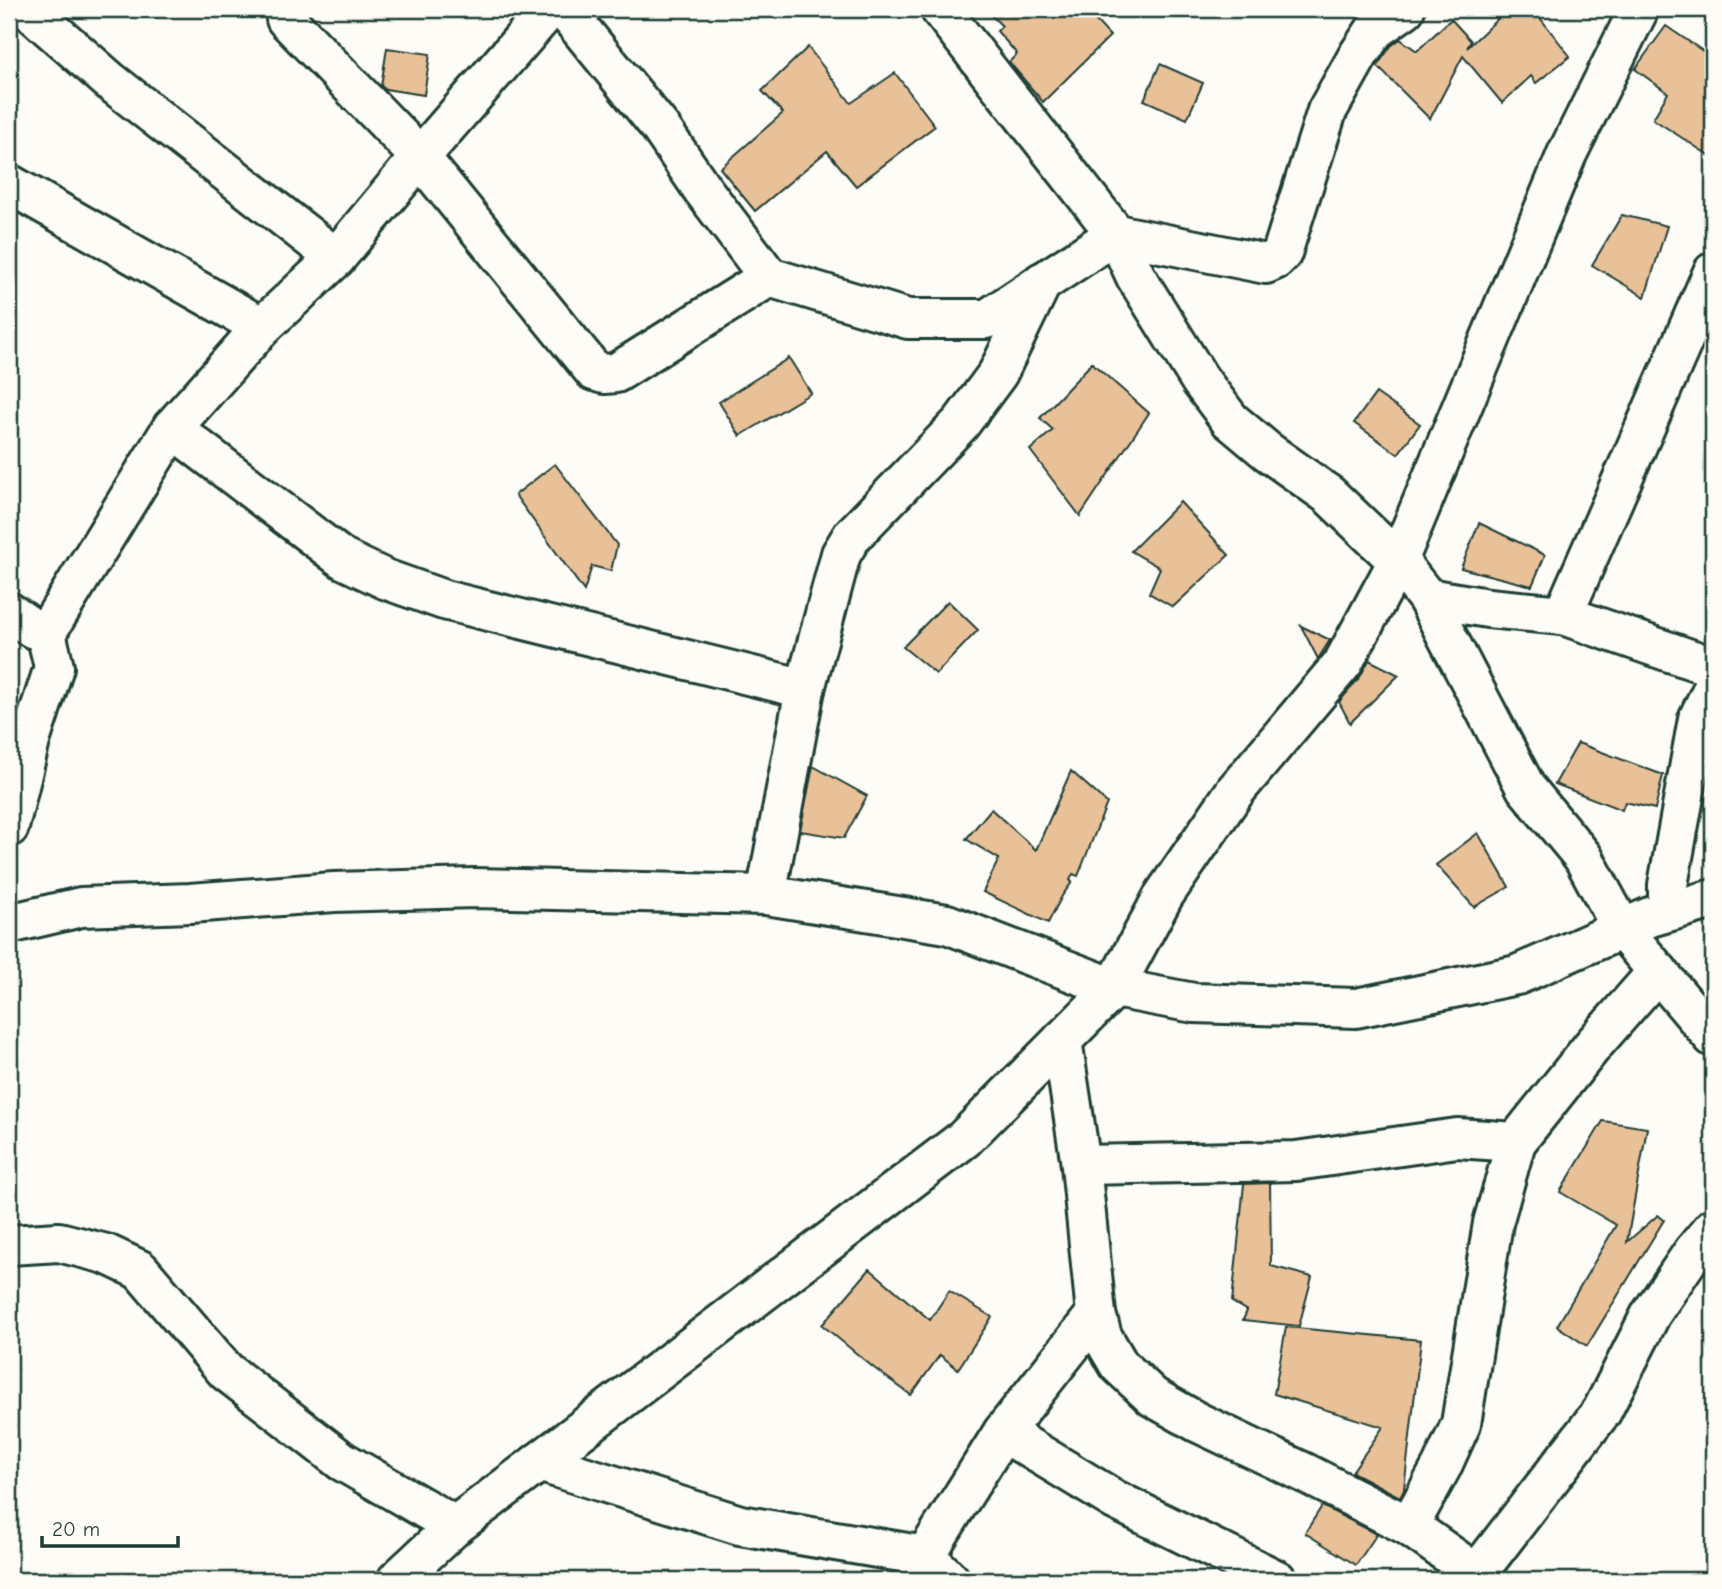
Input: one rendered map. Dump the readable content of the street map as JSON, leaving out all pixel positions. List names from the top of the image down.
{
  "scale_bar": "20 m"
}
